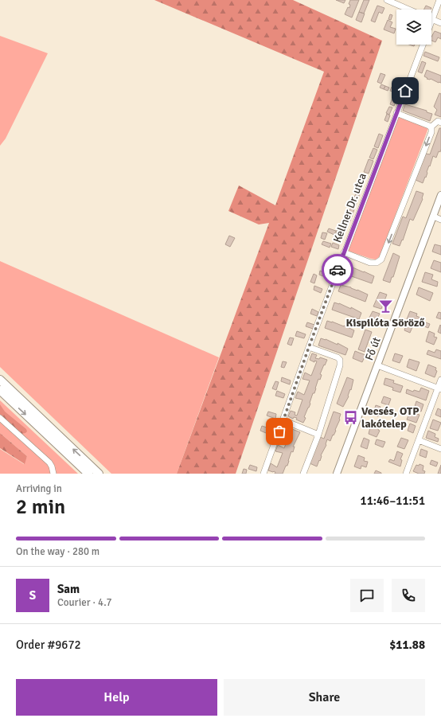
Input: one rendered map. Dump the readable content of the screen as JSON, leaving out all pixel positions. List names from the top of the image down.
{
  "streets": {
    "main road": ["Fő út"],
    "street": ["Kellner Dr. utca"]
  },
  "places": {
    "bar": ["Kispilóta Söröző"],
    "bus stop": ["Vecsés, OTP lakótelep"]
  },
  "page": {
    "heading": ["2 min", "Arriving in", "11:46–11:51"],
    "panel": [
      "Sam",
      "Courier · 4.7",
      "Order #9672",
      "$11.88"
    ],
    "bar": "On the way · 280 m",
    "round": "S",
    "buttons": ["Help", "Share"]
  }
}
